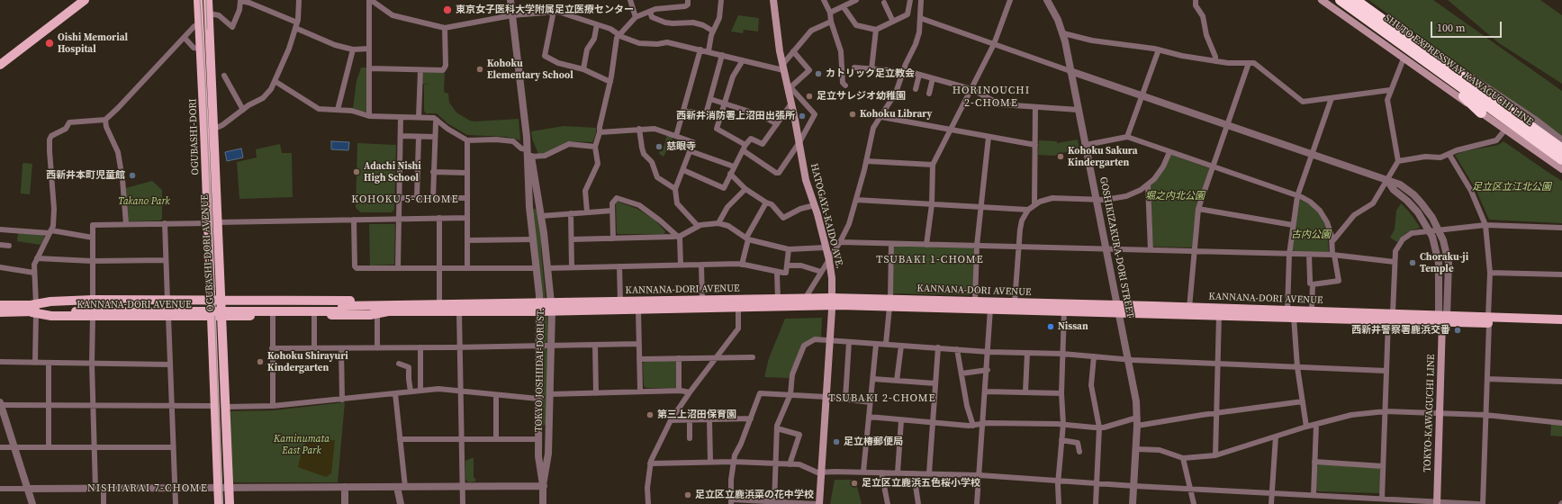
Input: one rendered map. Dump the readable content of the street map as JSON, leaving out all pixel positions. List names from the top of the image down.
{
  "streets": {
    "highway": ["SHUTO EXPRESSWAY KAWAGUCHI LINE"],
    "main road": [
      "OGUBASHI-DORI",
      "HATOGAYA-KAIDO AVE.",
      "OGUBASHI-DORI AVENUE",
      "KANNANA-DORI AVENUE",
      "TOKYO-KAWAGUCHI LINE"
    ],
    "street": ["GOSHIKIZAKURA-DORI STREET", "TOKYO JOSHIIDAI-DORI ST."]
  },
  "crossings": [
    ["OGUBASHI-DORI", "OGUBASHI-DORI AVENUE"],
    ["OGUBASHI-DORI", "KANNANA-DORI AVENUE"],
    ["HATOGAYA-KAIDO AVE.", "KANNANA-DORI AVENUE"],
    ["GOSHIKIZAKURA-DORI STREET", "KANNANA-DORI AVENUE"],
    ["OGUBASHI-DORI AVENUE", "KANNANA-DORI AVENUE"],
    ["KANNANA-DORI AVENUE", "TOKYO JOSHIIDAI-DORI ST."],
    ["KANNANA-DORI AVENUE", "TOKYO-KAWAGUCHI LINE"]
  ],
  "districts": [
    "HORINOUCHI 2-CHOME",
    "KOHOKU 5-CHOME",
    "TSUBAKI 1-CHOME",
    "TSUBAKI 2-CHOME",
    "NISHIARAI 7-CHOME"
  ],
  "parks": [
    "足立区立江北公園",
    "堀之内北公園",
    "Takano Park",
    "古内公園",
    "Kaminumata East Park"
  ],
  "places": [
    "東京女子医科大学附属足立医療センター",
    "Oishi Memorial Hospital",
    "Kohoku Elementary School",
    "カトリック足立教会",
    "足立サレジオ幼稚園",
    "Kohoku Library",
    "西新井消防署上沼田出張所",
    "慈眼寺",
    "Kohoku Sakura Kindergarten",
    "Adachi Nishi High School",
    "西新井本町児童館",
    "Choraku-ji Temple",
    "Nissan",
    "西新井警察署鹿浜交番",
    "Kohoku Shirayuri Kindergarten",
    "第三上沼田保育園",
    "足立椿郵便局",
    "足立区立鹿浜五色桜小学校",
    "足立区立鹿浜菜の花中学校"
  ],
  "scale_bar": "100 m"
}
